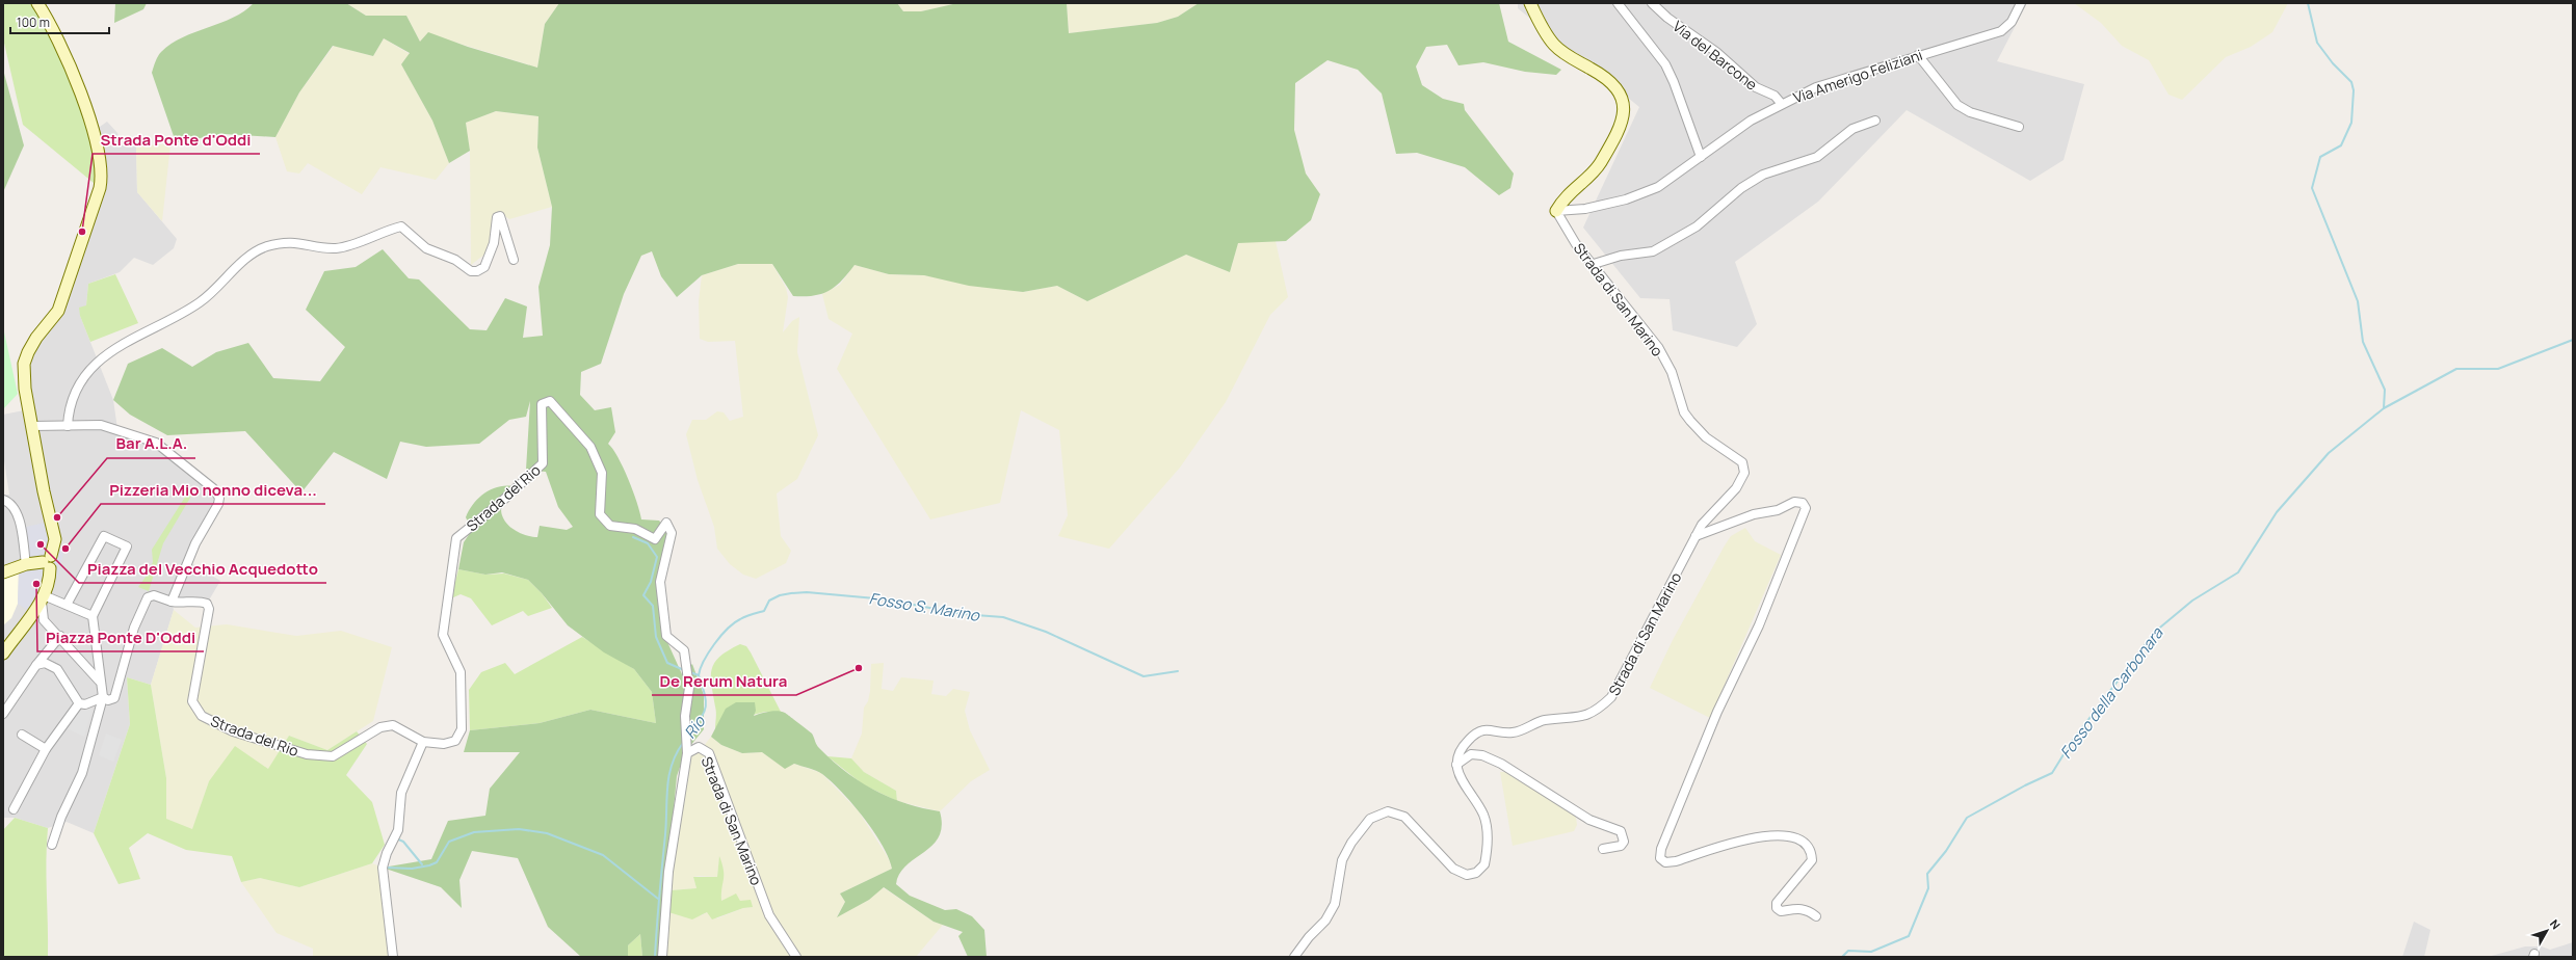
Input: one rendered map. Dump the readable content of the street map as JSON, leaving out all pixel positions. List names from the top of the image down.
{
  "streets": {
    "street": [
      "Via del Barcone",
      "Via Amerigo Feliziani",
      "Strada di San Marino",
      "Strada del Rio"
    ]
  },
  "crossings": [
    ["Via del Barcone", "Via Amerigo Feliziani"],
    ["Via Amerigo Feliziani", "Strada di San Marino"],
    ["Strada di San Marino", "Strada del Rio"]
  ],
  "water": ["Fosso S. Marino", "Fosso della Carbonara", "Rio"],
  "places": [
    "Strada Ponte d'Oddi",
    "Bar A.L.A.",
    "Piazza del Vecchio Acquedotto",
    "Pizzeria Mio nonno diceva...",
    "Piazza Ponte D'Oddi",
    "De Rerum Natura"
  ],
  "scale_bar": "100 m",
  "north": "top right"
}
